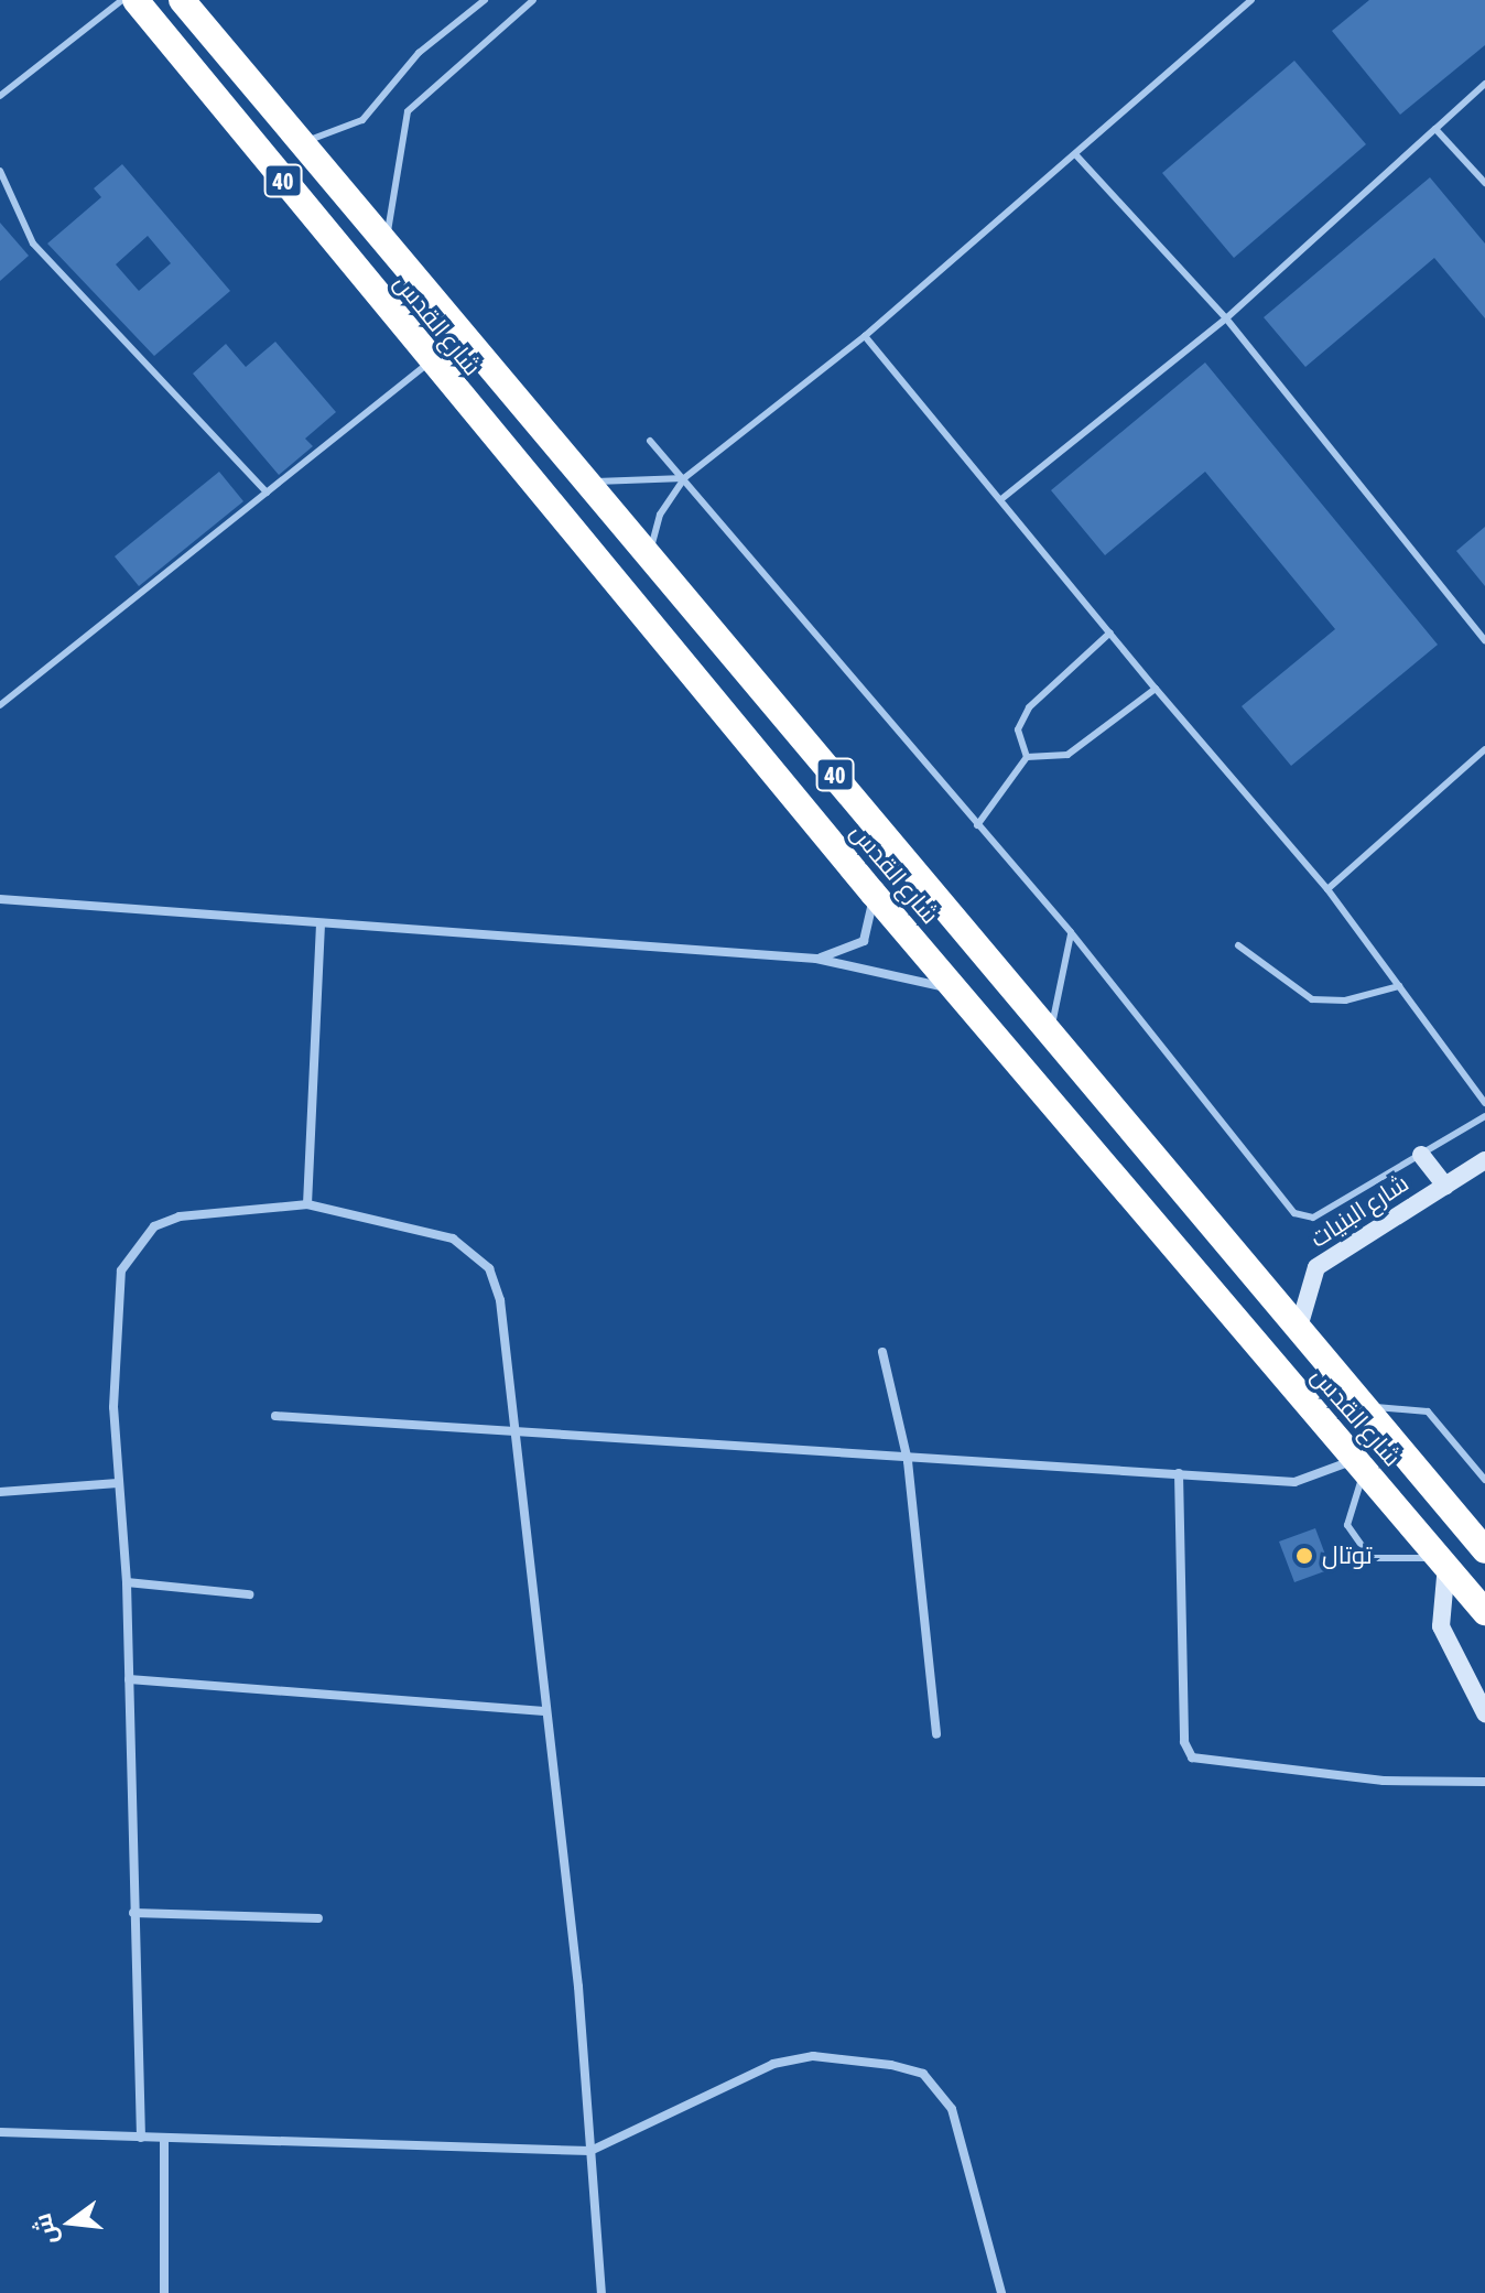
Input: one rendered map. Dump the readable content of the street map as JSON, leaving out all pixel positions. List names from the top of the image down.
{
  "streets": {
    "highway": ["40", "شارع القدس"],
    "main road": ["شارع البنيات"]
  },
  "crossings": [
    ["شارع القدس", "شارع البنيات"]
  ],
  "places": ["توتال"],
  "north": "left"
}
